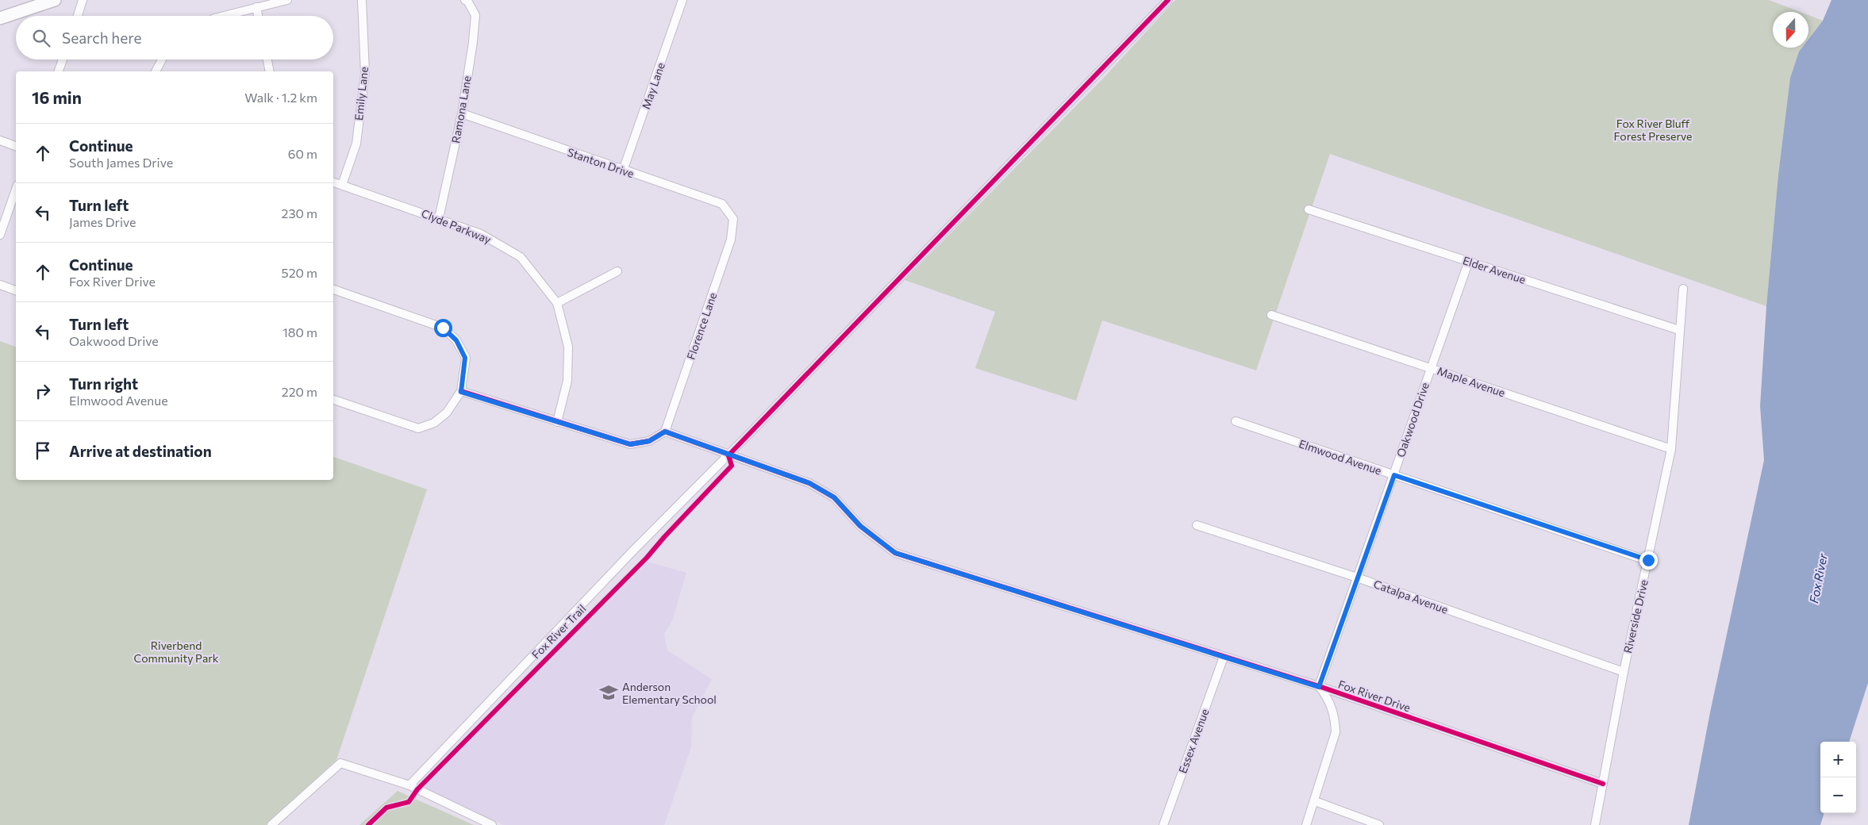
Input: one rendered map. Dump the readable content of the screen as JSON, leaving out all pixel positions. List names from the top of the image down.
{
  "streets": {
    "street": [
      "May Lane",
      "Emily Lane",
      "Ramona Lane",
      "Stanton Drive",
      "Clyde Parkway",
      "Elder Avenue",
      "Florence Lane",
      "Maple Avenue",
      "Oakwood Drive",
      "Elmwood Avenue",
      "Catalpa Avenue",
      "Riverside Drive",
      "Fox River Drive",
      "Essex Avenue"
    ],
    "cycle path": ["Fox River Trail"]
  },
  "crossings": [
    ["May Lane", "Stanton Drive"],
    ["Emily Lane", "Clyde Parkway"],
    ["Ramona Lane", "Stanton Drive"],
    ["Ramona Lane", "Clyde Parkway"],
    ["Stanton Drive", "Florence Lane"],
    ["Elder Avenue", "Oakwood Drive"],
    ["Elder Avenue", "Riverside Drive"],
    ["Florence Lane", "Fox River Drive"],
    ["Maple Avenue", "Oakwood Drive"],
    ["Maple Avenue", "Riverside Drive"],
    ["Oakwood Drive", "Elmwood Avenue"],
    ["Oakwood Drive", "Catalpa Avenue"],
    ["Oakwood Drive", "Fox River Drive"],
    ["Elmwood Avenue", "Riverside Drive"],
    ["Catalpa Avenue", "Riverside Drive"],
    ["Riverside Drive", "Fox River Drive"],
    ["Fox River Drive", "Essex Avenue"]
  ],
  "water": ["Fox River"],
  "parks": ["Fox River Bluff Forest Preserve", "Riverbend Community Park"],
  "places": {
    "school or university": ["Anderson Elementary School"]
  },
  "north": "bottom",
  "page": {
    "search": "Search here",
    "heading": ["16 min", "Walk · 1.2 km"],
    "list": [
      ["Continue", "South James Drive", "60 m"],
      ["Turn left", "James Drive", "230 m"],
      ["Continue", "Fox River Drive", "520 m"],
      ["Turn left", "Oakwood Drive", "180 m"],
      ["Turn right", "Elmwood Avenue", "220 m"],
      "Arrive at destination"
    ],
    "map_buttons": ["+", "−"]
  }
}
